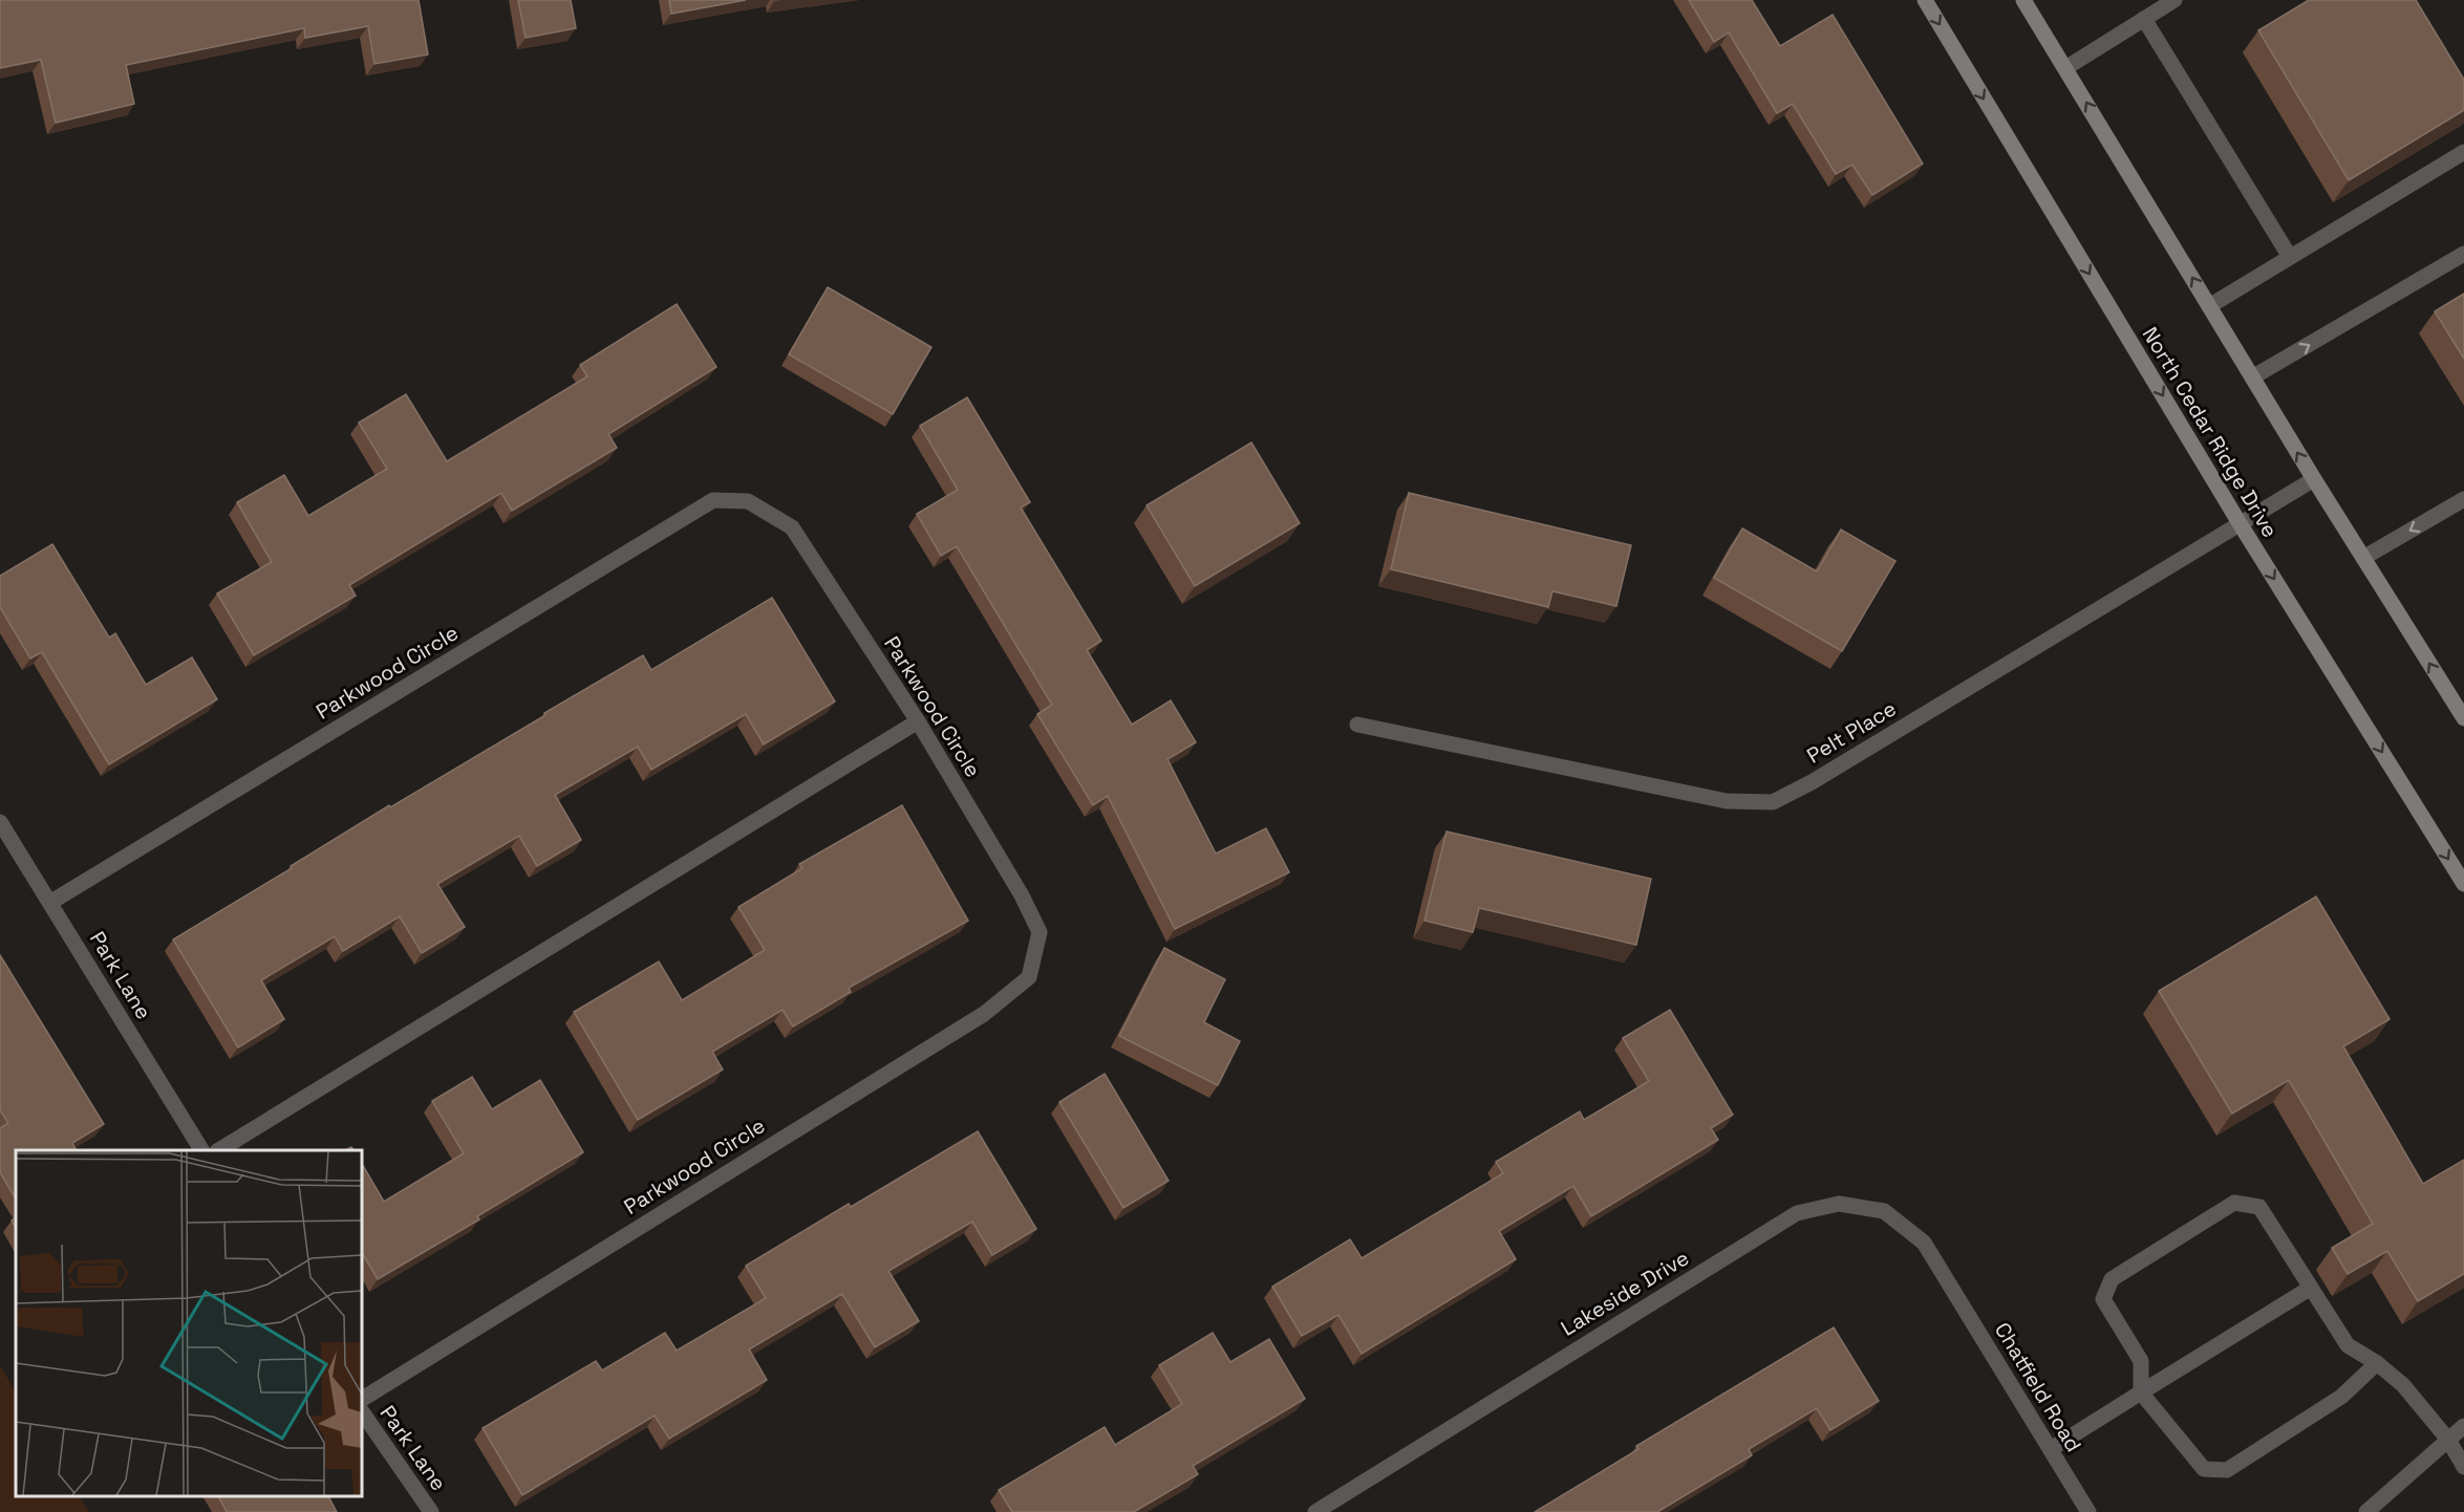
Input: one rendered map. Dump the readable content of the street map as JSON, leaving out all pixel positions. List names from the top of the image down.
{
  "streets": {
    "main road": ["North Cedar Ridge Drive"],
    "street": [
      "Parkwood Circle",
      "Pelt Place",
      "Park Lane",
      "Lakeside Drive",
      "Chatfield Road"
    ]
  },
  "crossings": [
    ["North Cedar Ridge Drive", "Pelt Place"],
    ["Parkwood Circle", "Park Lane"],
    ["Lakeside Drive", "Chatfield Road"]
  ]
}
